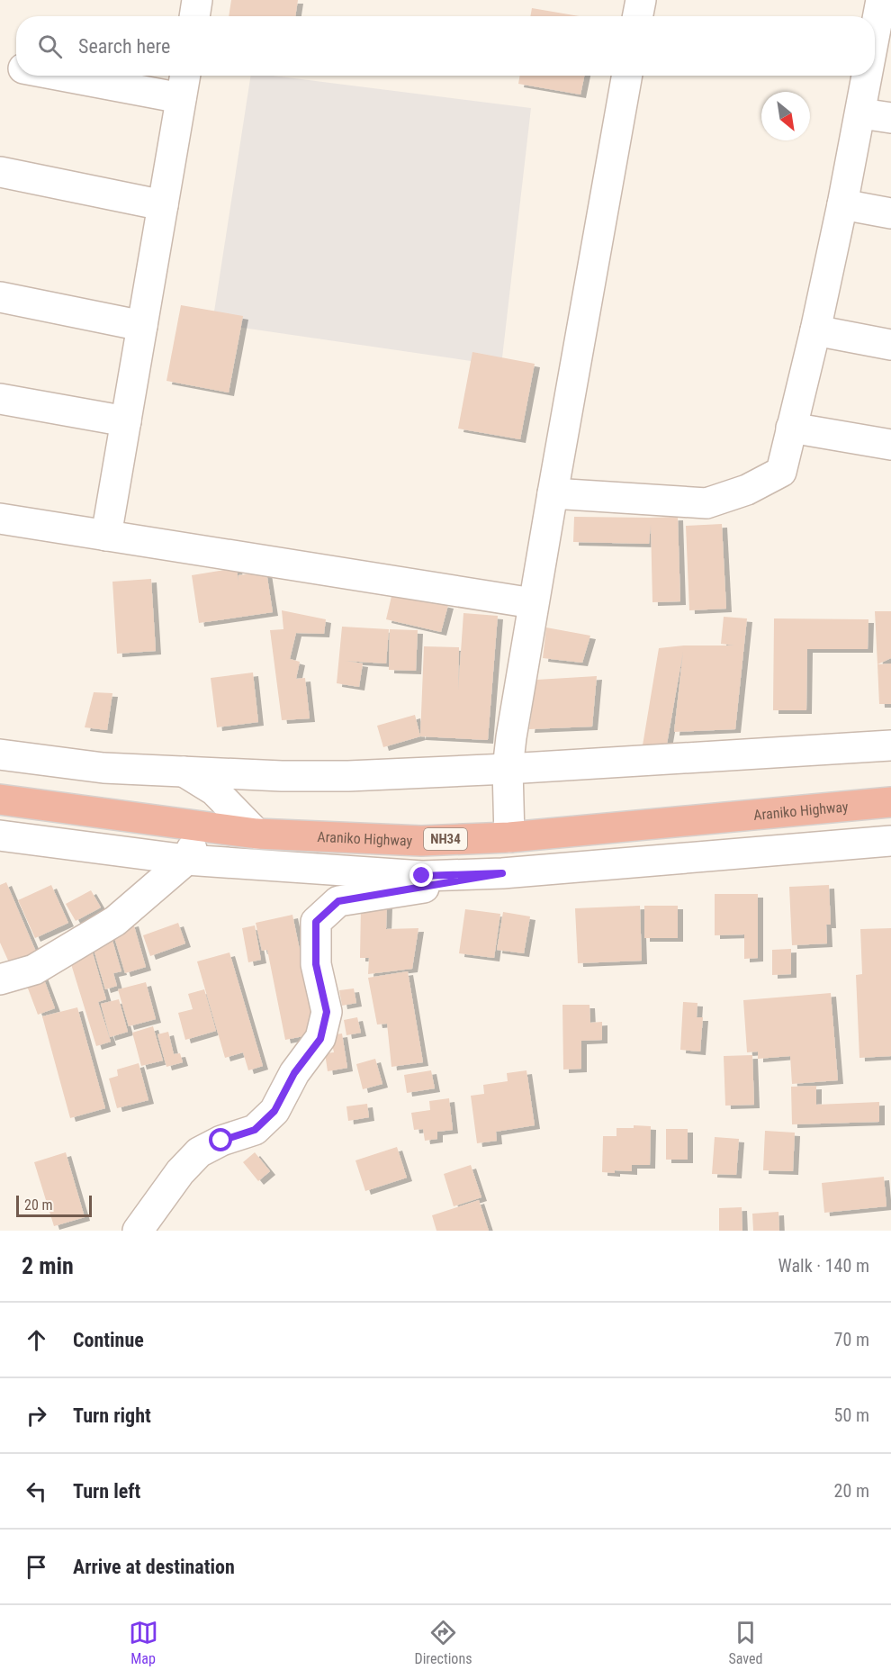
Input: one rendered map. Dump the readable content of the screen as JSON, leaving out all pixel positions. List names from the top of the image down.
{
  "streets": {
    "highway": ["Araniko Highway", "NH34"]
  },
  "scale_bar": "20 m",
  "north": "bottom right",
  "page": {
    "search": "Search here",
    "scale": "20 m",
    "heading": ["2 min", "Walk · 140 m"],
    "list": [
      ["Continue", "70 m"],
      ["Turn right", "50 m"],
      ["Turn left", "20 m"],
      "Arrive at destination"
    ],
    "nav": ["Map", "Directions", "Saved"]
  }
}
